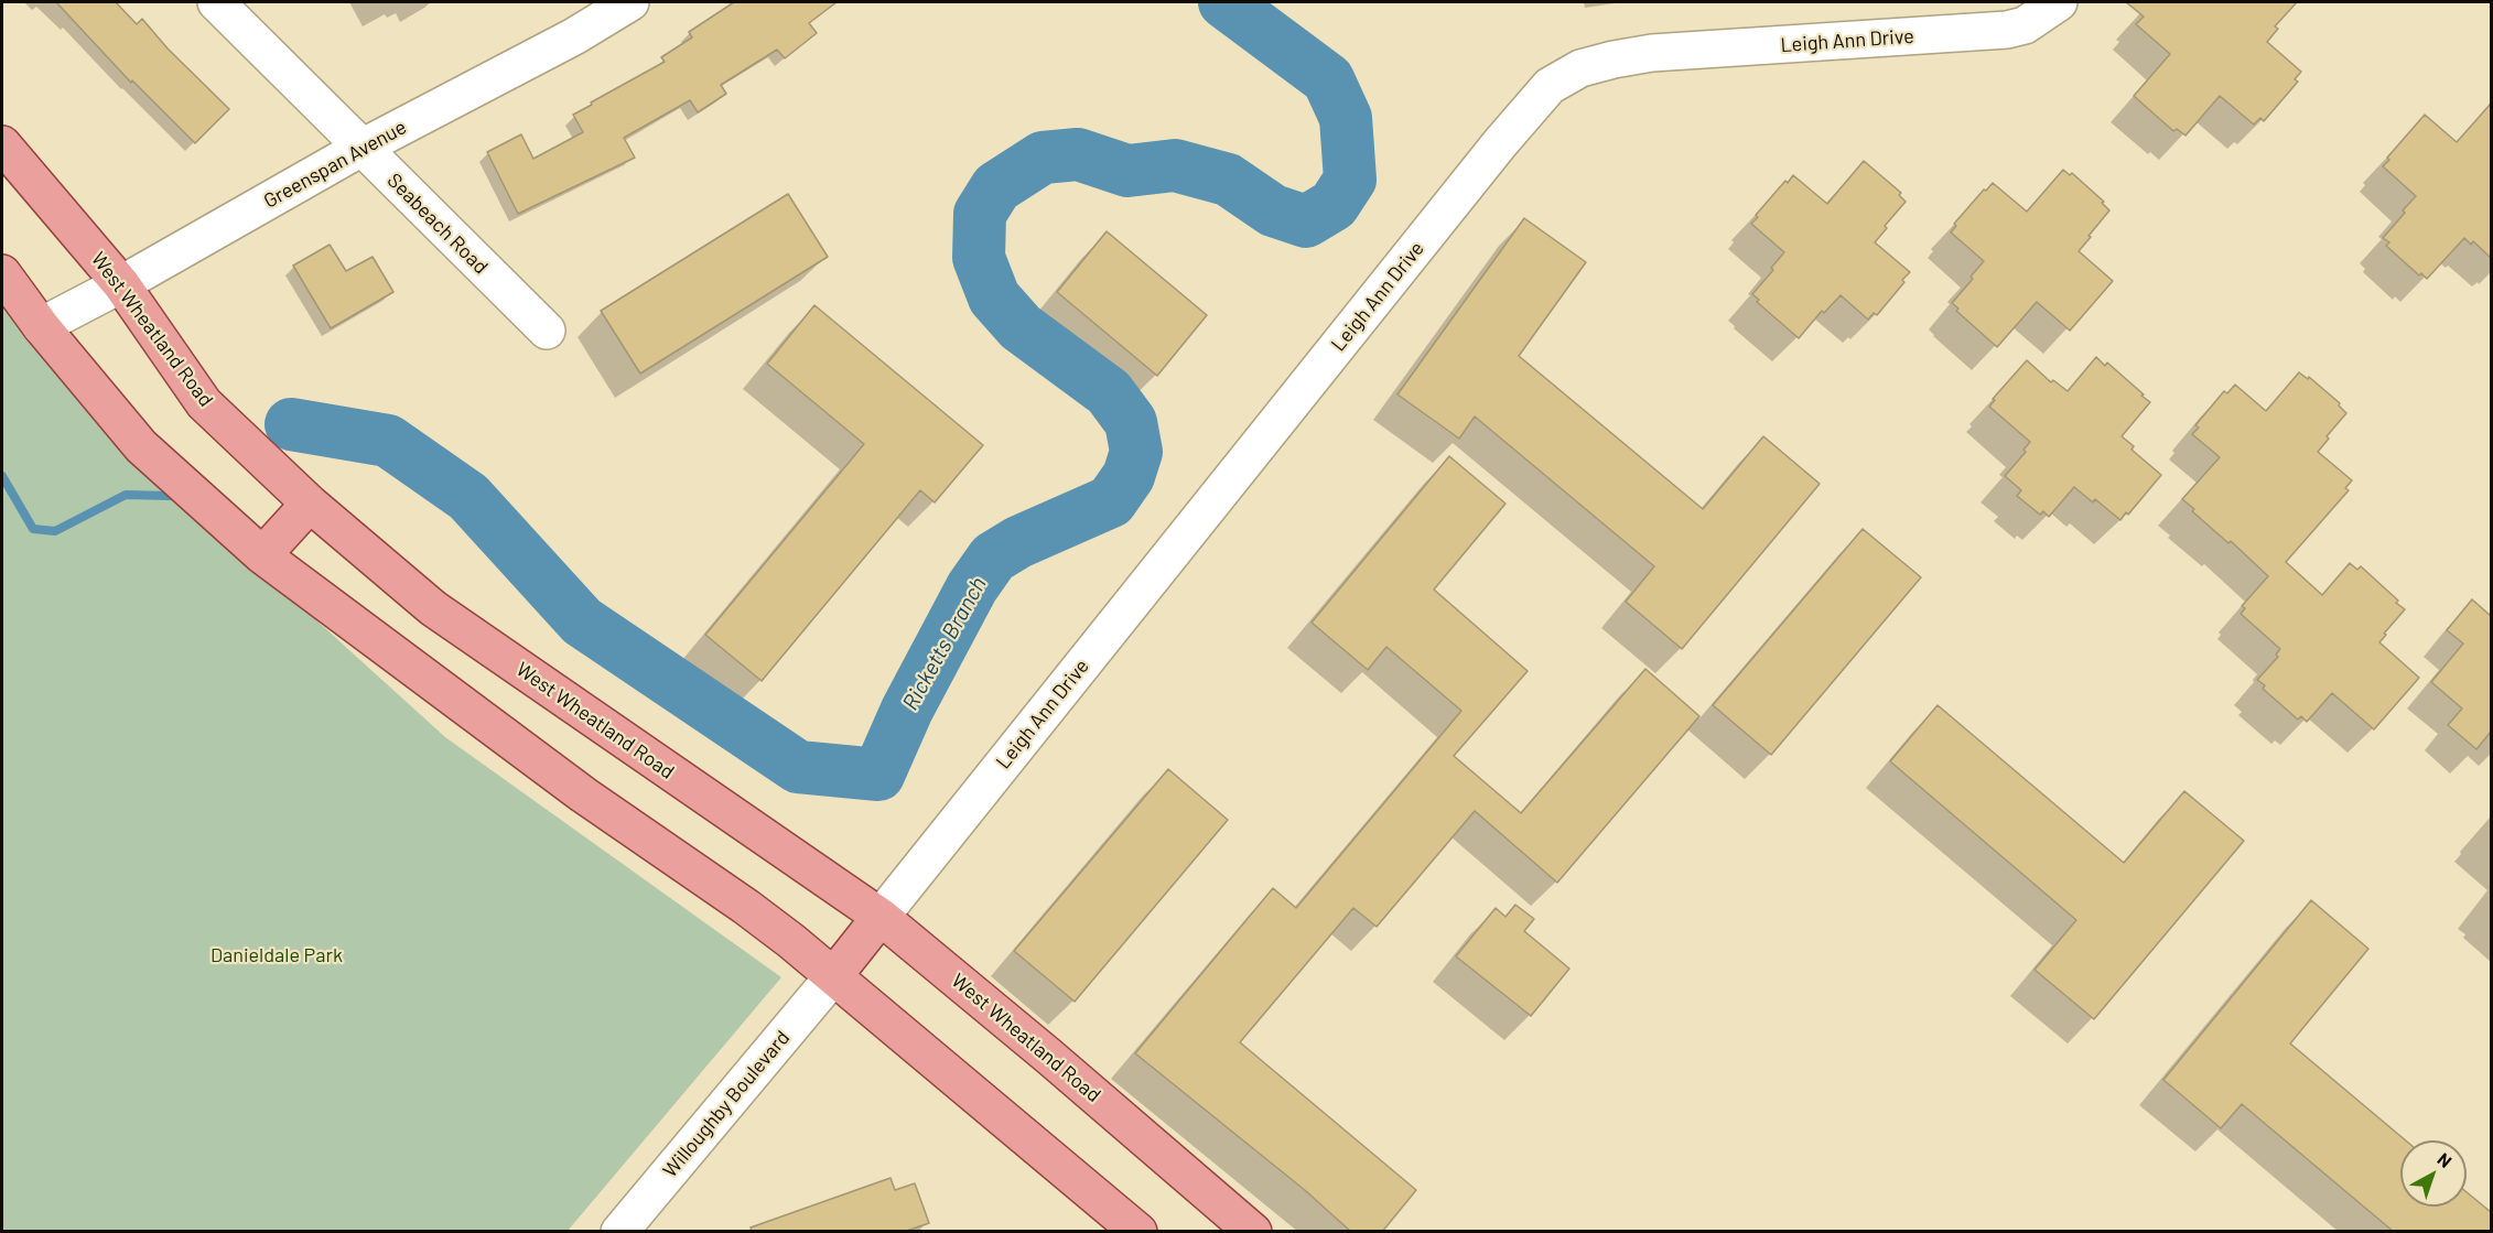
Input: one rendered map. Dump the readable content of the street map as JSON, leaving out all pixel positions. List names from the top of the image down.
{
  "streets": {
    "main road": ["West Wheatland Road"],
    "street": [
      "Leigh Ann Drive",
      "Greenspan Avenue",
      "Seabeach Road",
      "Willoughby Boulevard"
    ]
  },
  "crossings": [
    ["Leigh Ann Drive", "West Wheatland Road"],
    ["Greenspan Avenue", "Seabeach Road"],
    ["Greenspan Avenue", "West Wheatland Road"]
  ],
  "water": ["Ricketts Branch"],
  "parks": ["Danieldale Park"],
  "north": "top right"
}
